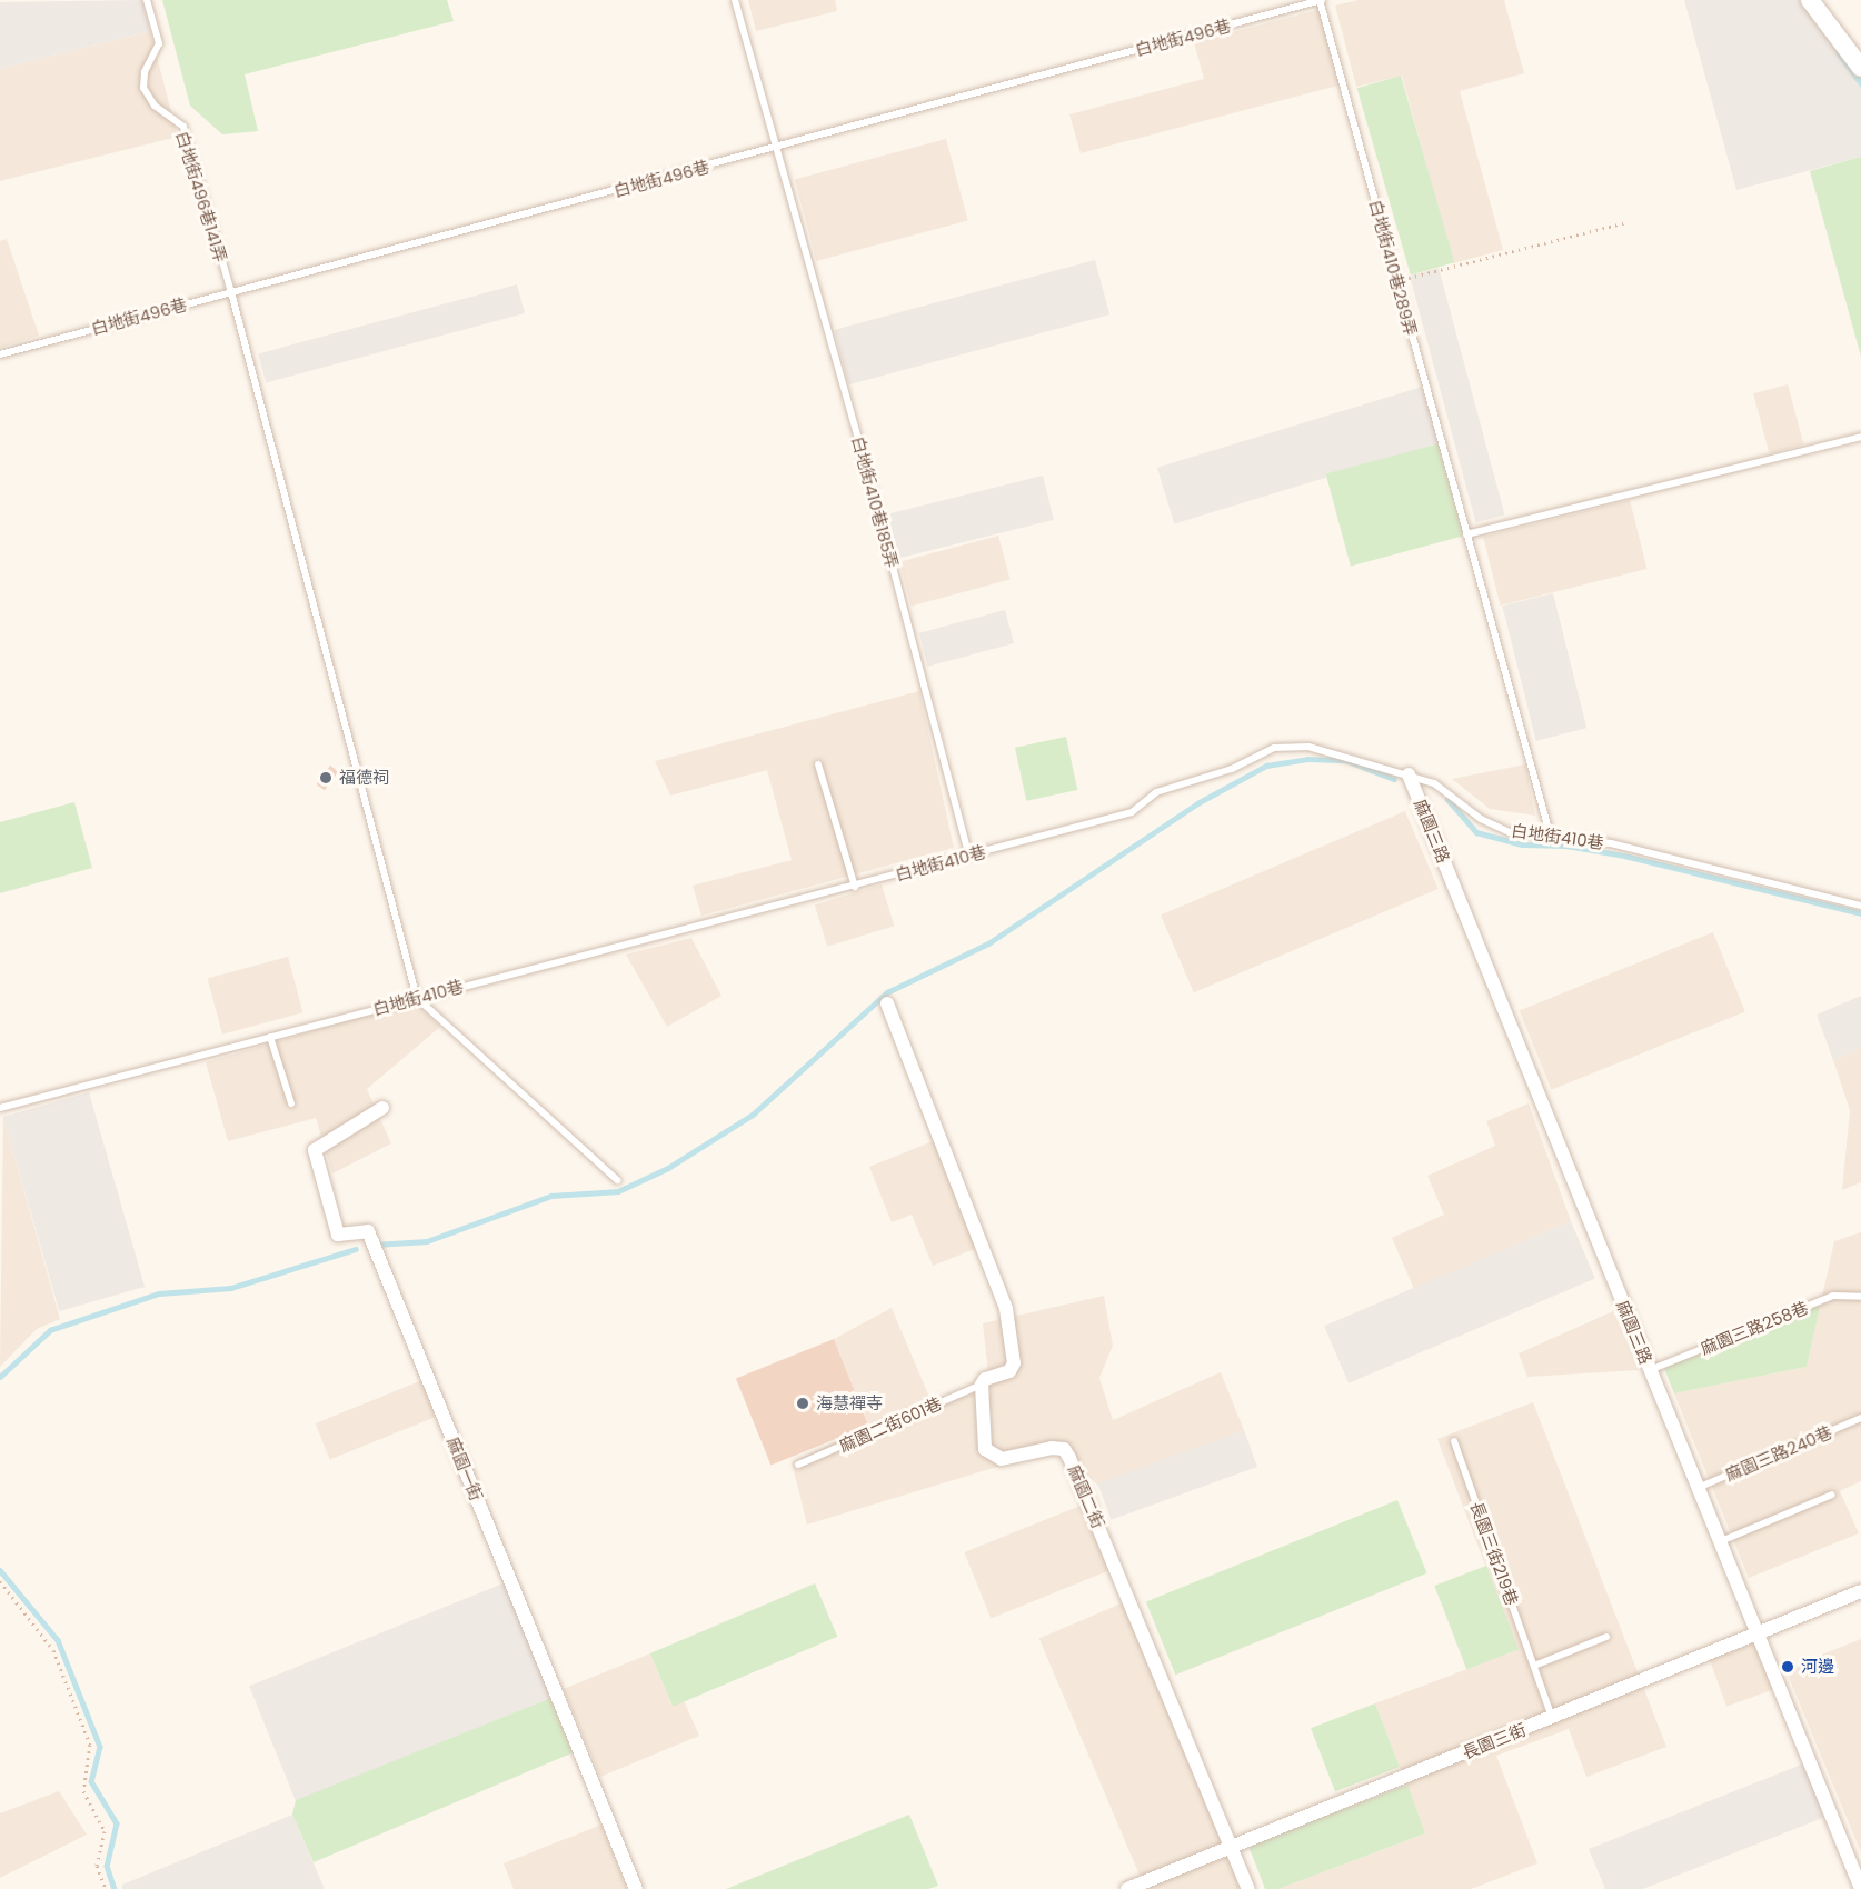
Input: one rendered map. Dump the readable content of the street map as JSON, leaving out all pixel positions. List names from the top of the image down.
{
  "streets": {
    "street": [
      "麻園三路",
      "麻園一街",
      "麻園二街",
      "長園三街"
    ],
    "lane": [
      "白地街496巷",
      "白地街496巷141弄",
      "白地街410巷289弄",
      "白地街410巷185弄",
      "白地街410巷",
      "麻園三路258巷",
      "麻園二街601巷",
      "麻園三路240巷",
      "長園三街219巷"
    ]
  },
  "crossings": [
    ["白地街496巷", "白地街496巷141弄"],
    ["白地街496巷", "白地街410巷289弄"],
    ["白地街496巷", "白地街410巷185弄"],
    ["白地街410巷289弄", "白地街410巷"],
    ["白地街410巷185弄", "白地街410巷"],
    ["麻園三路", "白地街410巷"],
    ["麻園三路", "麻園三路258巷"],
    ["麻園三路", "麻園三路240巷"],
    ["麻園三路", "長園三街"],
    ["麻園二街601巷", "麻園二街"],
    ["麻園二街", "長園三街"],
    ["長園三街219巷", "長園三街"]
  ],
  "places": ["福德祠", "海慧禪寺", "河邊"]
}
